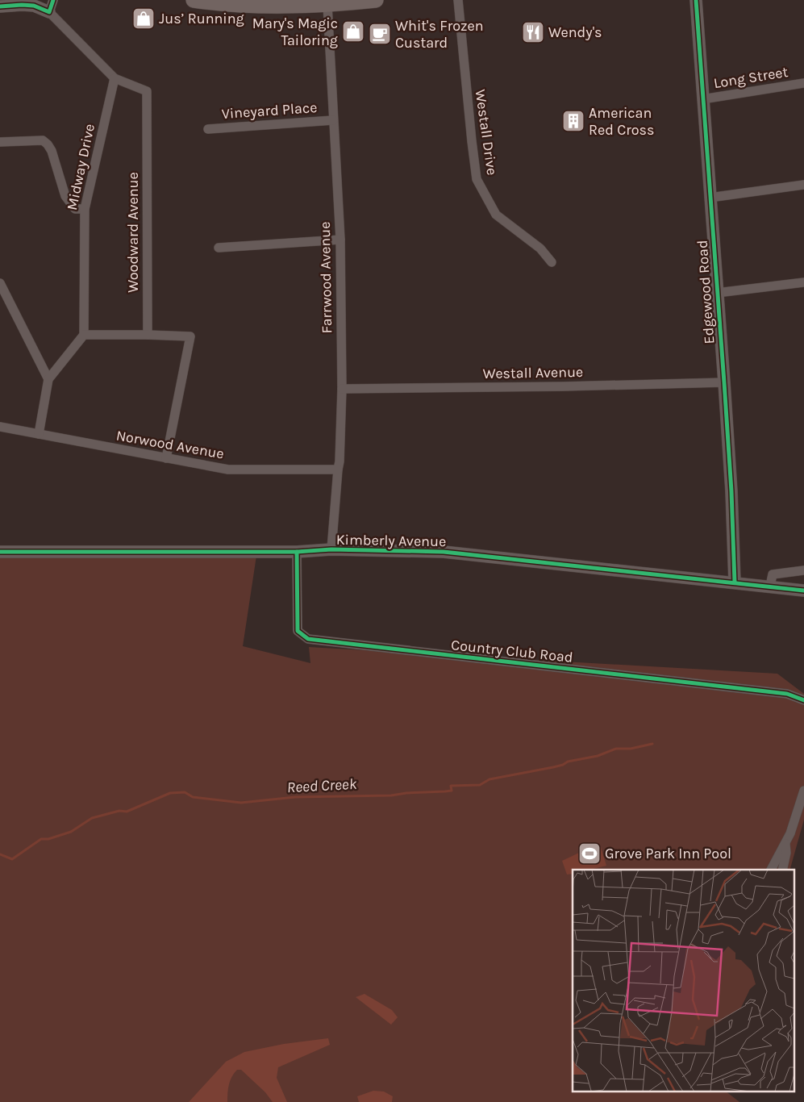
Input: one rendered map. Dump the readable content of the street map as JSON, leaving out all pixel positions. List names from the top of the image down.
{
  "streets": {
    "street": [
      "Long Street",
      "Vineyard Place",
      "Westall Drive",
      "Midway Drive",
      "Woodward Avenue",
      "Farrwood Avenue",
      "Edgewood Road",
      "Westall Avenue",
      "Norwood Avenue",
      "Kimberly Avenue",
      "Country Club Road"
    ]
  },
  "crossings": [
    ["Long Street", "Edgewood Road"],
    ["Vineyard Place", "Farrwood Avenue"],
    ["Midway Drive", "Woodward Avenue"],
    ["Farrwood Avenue", "Westall Avenue"],
    ["Farrwood Avenue", "Norwood Avenue"],
    ["Farrwood Avenue", "Kimberly Avenue"],
    ["Edgewood Road", "Westall Avenue"],
    ["Edgewood Road", "Kimberly Avenue"],
    ["Kimberly Avenue", "Country Club Road"]
  ],
  "water": ["Reed Creek"],
  "places": {
    "shop": ["Jus’ Running", "Mary's Magic Tailoring"],
    "restaurant": ["Wendy's"],
    "cafe": ["Whit's Frozen Custard"],
    "building": ["American Red Cross"],
    "sports": ["Grove Park Inn Pool"]
  }
}
